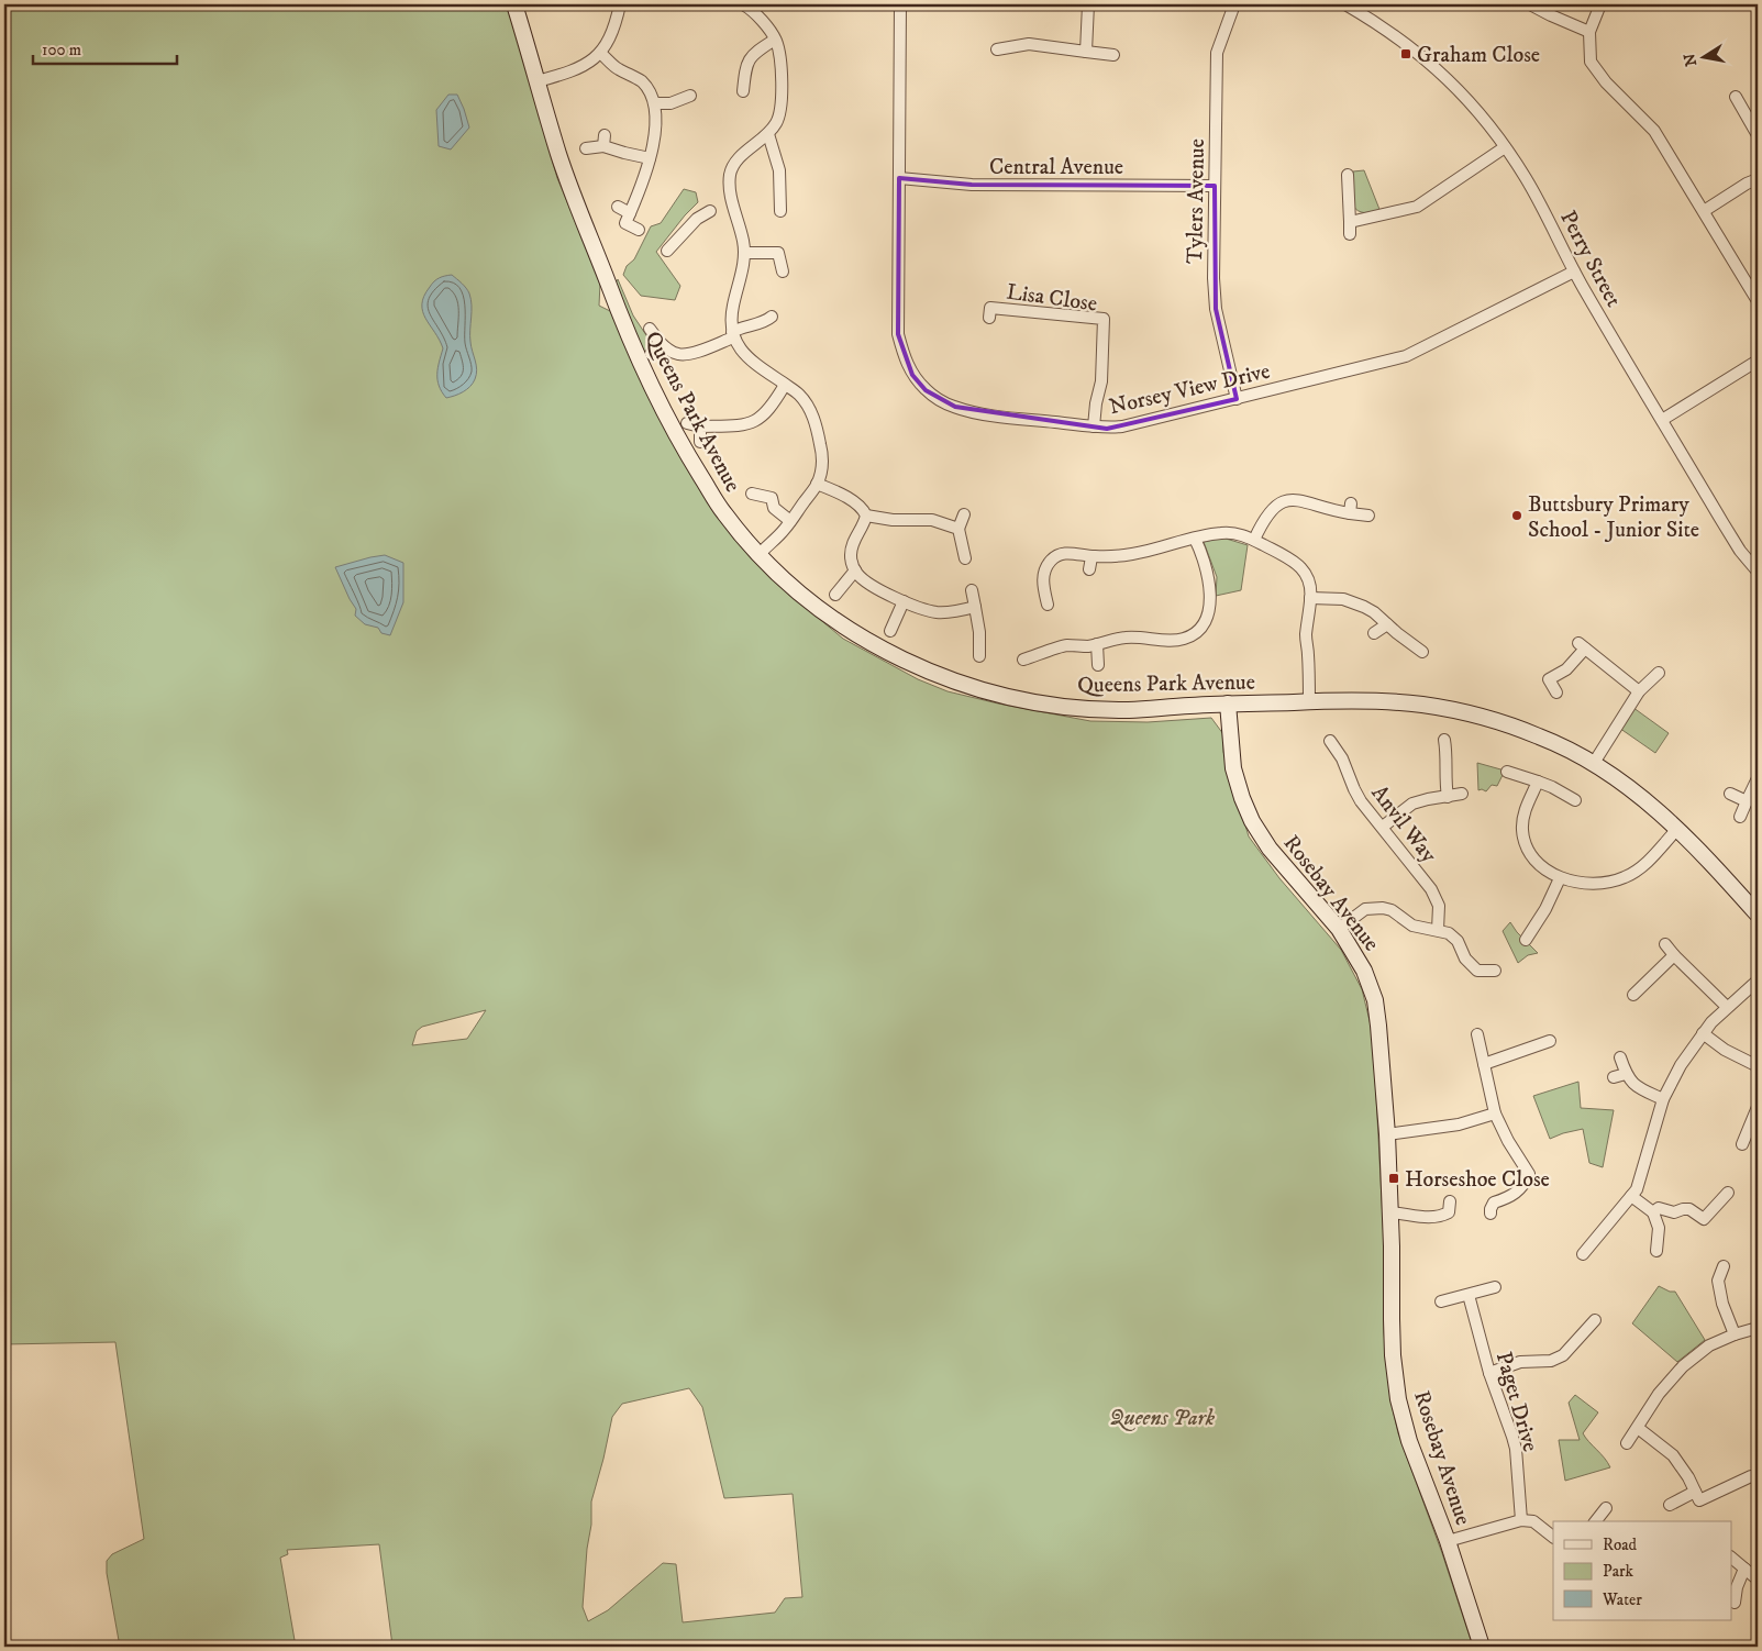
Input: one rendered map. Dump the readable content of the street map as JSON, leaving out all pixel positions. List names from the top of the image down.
{
  "streets": {
    "street": [
      "Central Avenue",
      "Tylers Avenue",
      "Perry Street",
      "Lisa Close",
      "Norsey View Drive",
      "Queens Park Avenue",
      "Anvil Way",
      "Rosebay Avenue",
      "Paget Drive"
    ]
  },
  "crossings": [
    ["Central Avenue", "Tylers Avenue"],
    ["Central Avenue", "Norsey View Drive"],
    ["Tylers Avenue", "Norsey View Drive"],
    ["Perry Street", "Norsey View Drive"],
    ["Lisa Close", "Norsey View Drive"],
    ["Queens Park Avenue", "Rosebay Avenue"]
  ],
  "parks": ["Queens Park"],
  "places": {
    "transit": ["Graham Close", "Horseshoe Close"],
    "other": ["Buttsbury Primary School - Junior Site"]
  },
  "legend": ["Road", "Park", "Water"],
  "scale_bar": "100 m",
  "north": "left"
}
